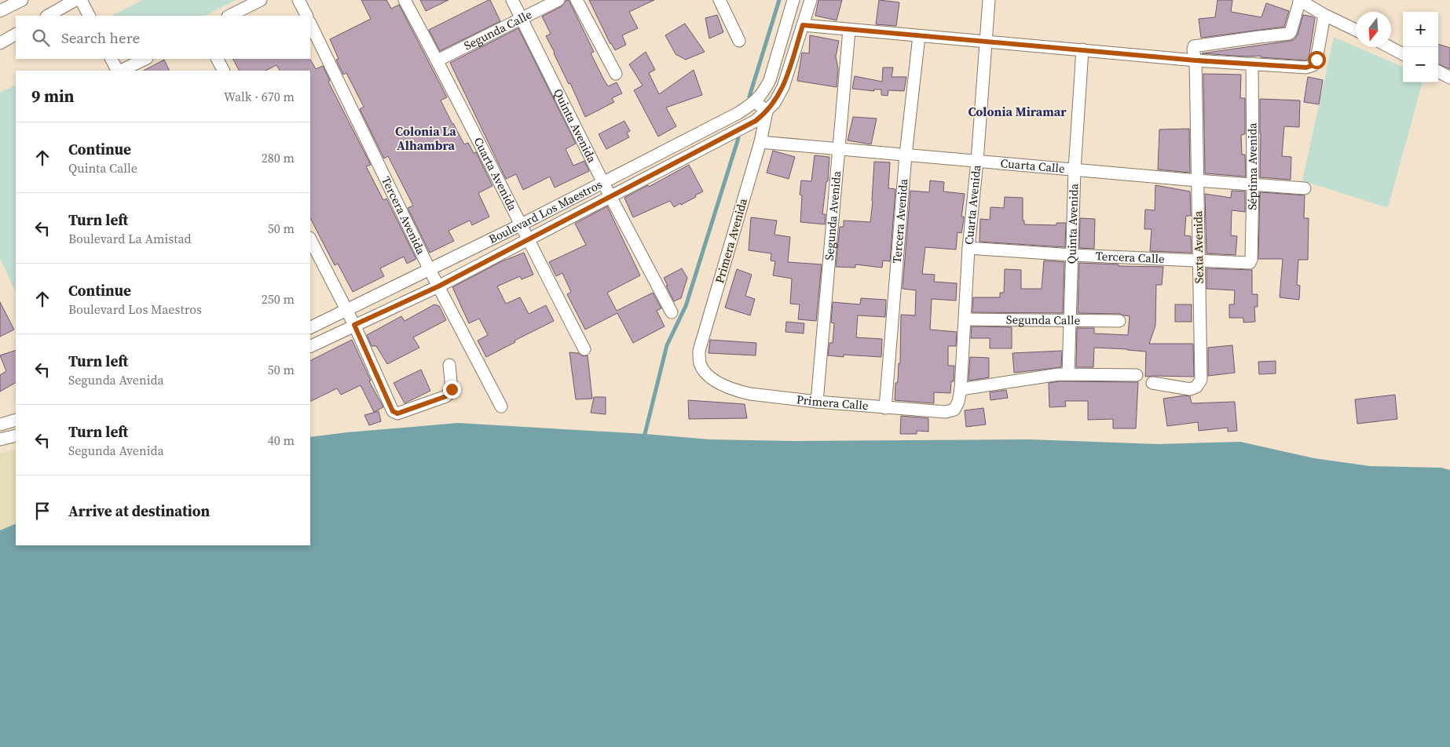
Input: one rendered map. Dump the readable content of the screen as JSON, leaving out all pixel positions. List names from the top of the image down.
{
  "streets": {
    "street": [
      "Segunda Calle",
      "Quinta Avenida",
      "Séptima Avenida",
      "Cuarta Calle",
      "Cuarta Avenida",
      "Boulevard Los Maestros",
      "Tercera Avenida",
      "Segunda Avenida",
      "Primera Avenida",
      "Sexta Avenida",
      "Tercera Calle",
      "Primera Calle"
    ]
  },
  "crossings": [
    ["Segunda Calle", "Quinta Avenida"],
    ["Segunda Calle", "Cuarta Avenida"],
    ["Quinta Avenida", "Cuarta Calle"],
    ["Quinta Avenida", "Boulevard Los Maestros"],
    ["Quinta Avenida", "Tercera Calle"],
    ["Séptima Avenida", "Cuarta Calle"],
    ["Séptima Avenida", "Tercera Calle"],
    ["Cuarta Calle", "Cuarta Avenida"],
    ["Cuarta Calle", "Tercera Avenida"],
    ["Cuarta Calle", "Segunda Avenida"],
    ["Cuarta Calle", "Primera Avenida"],
    ["Cuarta Calle", "Sexta Avenida"],
    ["Cuarta Avenida", "Boulevard Los Maestros"],
    ["Cuarta Avenida", "Tercera Calle"],
    ["Cuarta Avenida", "Primera Calle"],
    ["Boulevard Los Maestros", "Tercera Avenida"],
    ["Boulevard Los Maestros", "Primera Avenida"],
    ["Tercera Avenida", "Primera Calle"],
    ["Segunda Avenida", "Primera Calle"],
    ["Primera Avenida", "Primera Calle"],
    ["Sexta Avenida", "Tercera Calle"]
  ],
  "districts": ["Colonia Miramar", "Colonia La Alhambra"],
  "north": "bottom",
  "page": {
    "map_buttons": ["+", "−"],
    "search": "Search here",
    "heading": ["9 min", "Walk · 670 m"],
    "list": [
      ["Continue", "Quinta Calle", "280 m"],
      ["Turn left", "Boulevard La Amistad", "50 m"],
      ["Continue", "Boulevard Los Maestros", "250 m"],
      ["Turn left", "Segunda Avenida", "50 m"],
      ["Turn left", "Segunda Avenida", "40 m"],
      "Arrive at destination"
    ]
  }
}
